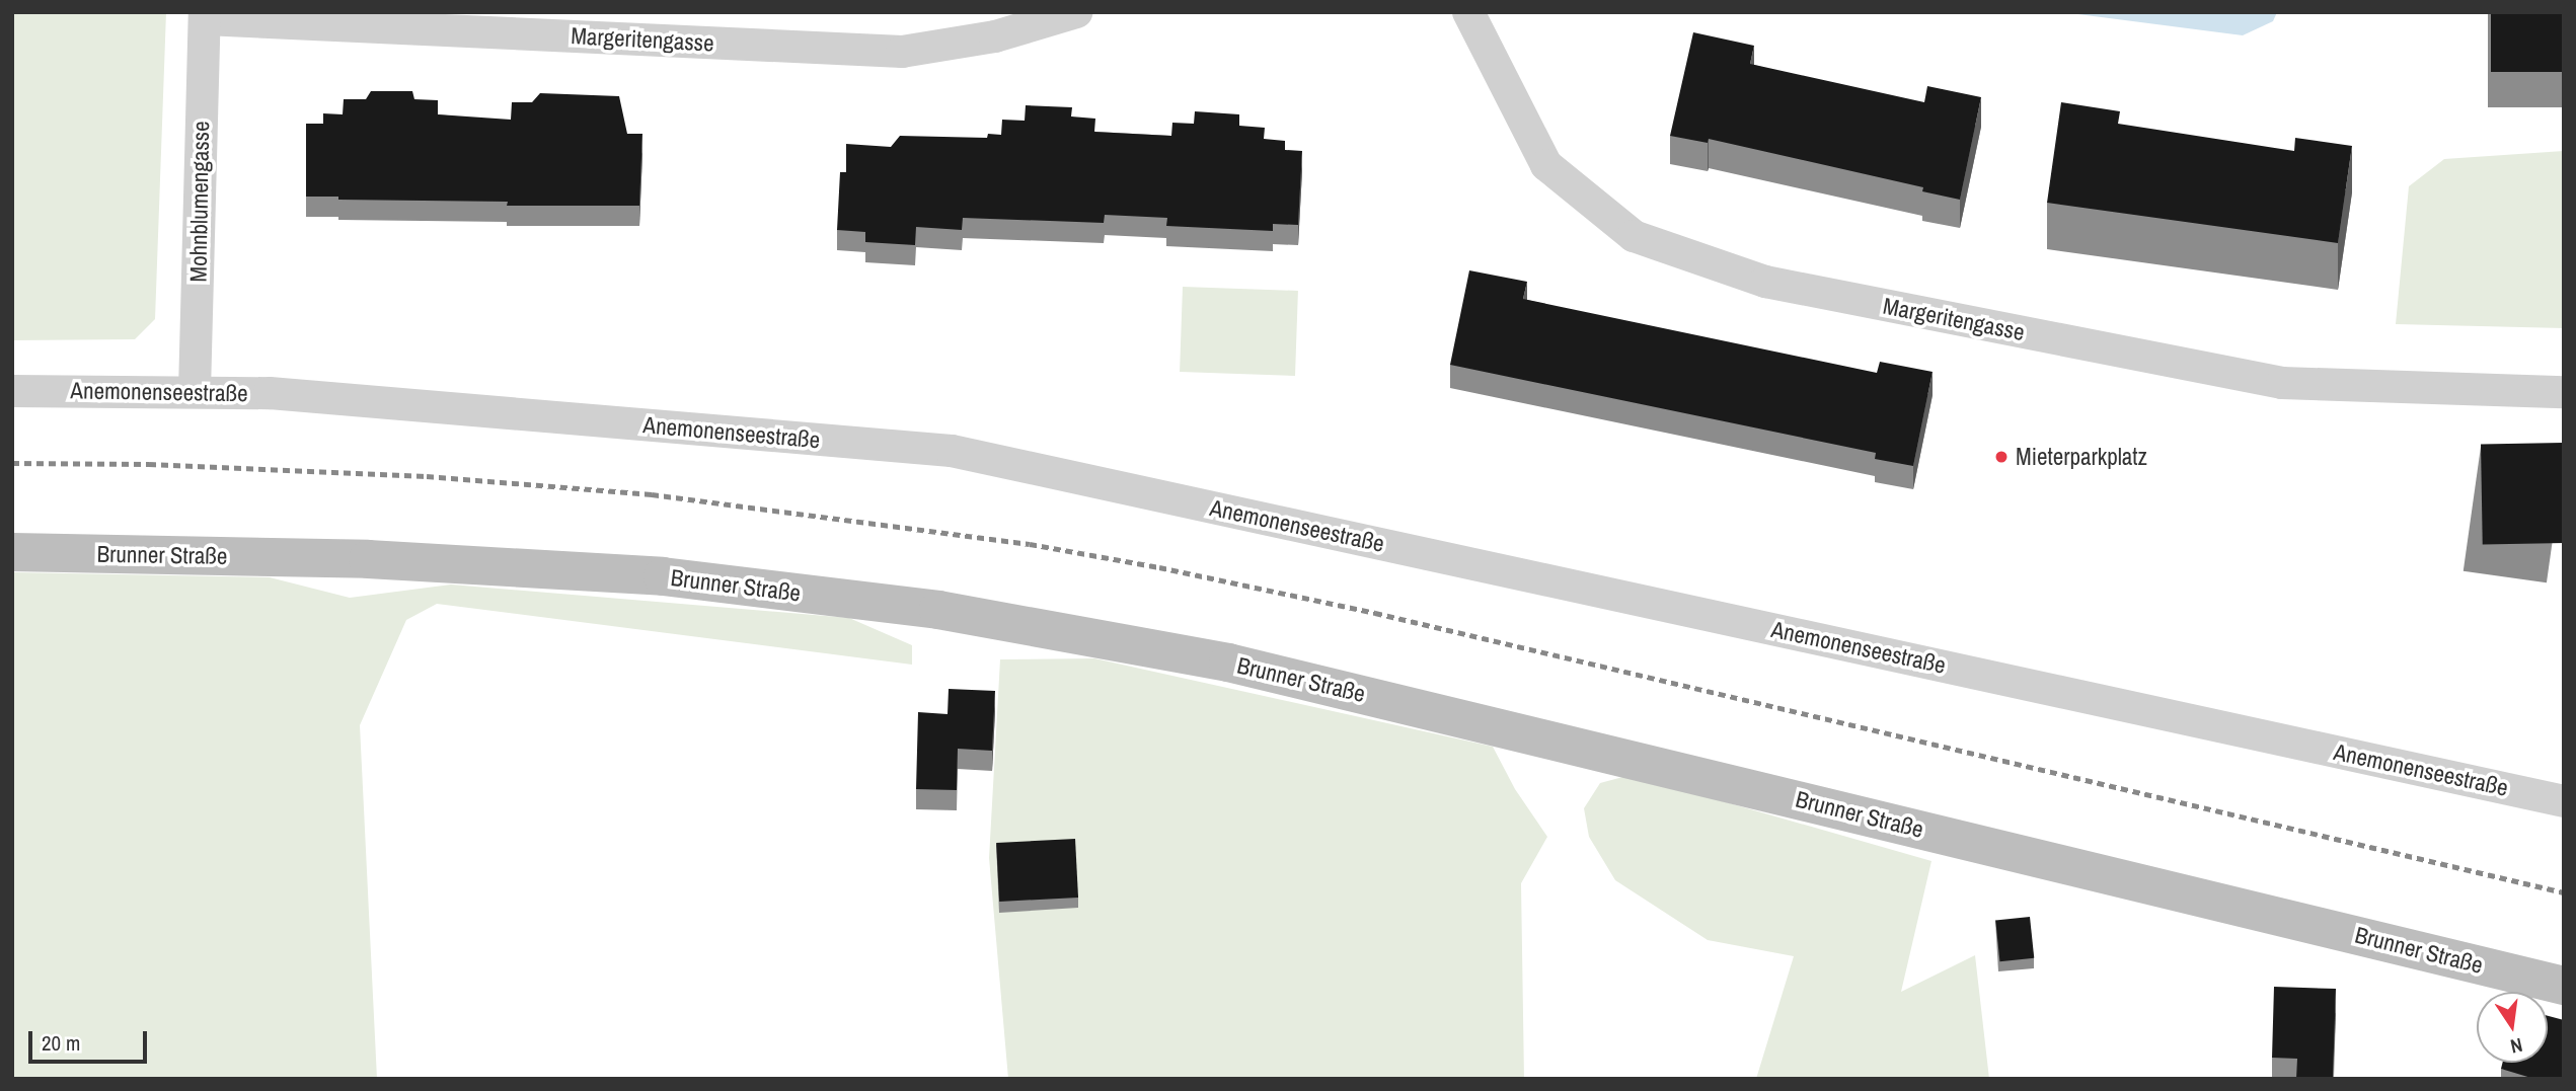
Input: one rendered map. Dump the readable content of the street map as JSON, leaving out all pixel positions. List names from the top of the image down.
{
  "streets": {
    "main road": ["Brunner Straße"],
    "street": ["Margeritengasse", "Mohnblumengasse", "Anemonenseestraße"]
  },
  "crossings": [
    ["Margeritengasse", "Mohnblumengasse"],
    ["Mohnblumengasse", "Anemonenseestraße"]
  ],
  "places": ["Mieterparkplatz"],
  "scale_bar": "20 m",
  "north": "bottom"
}
